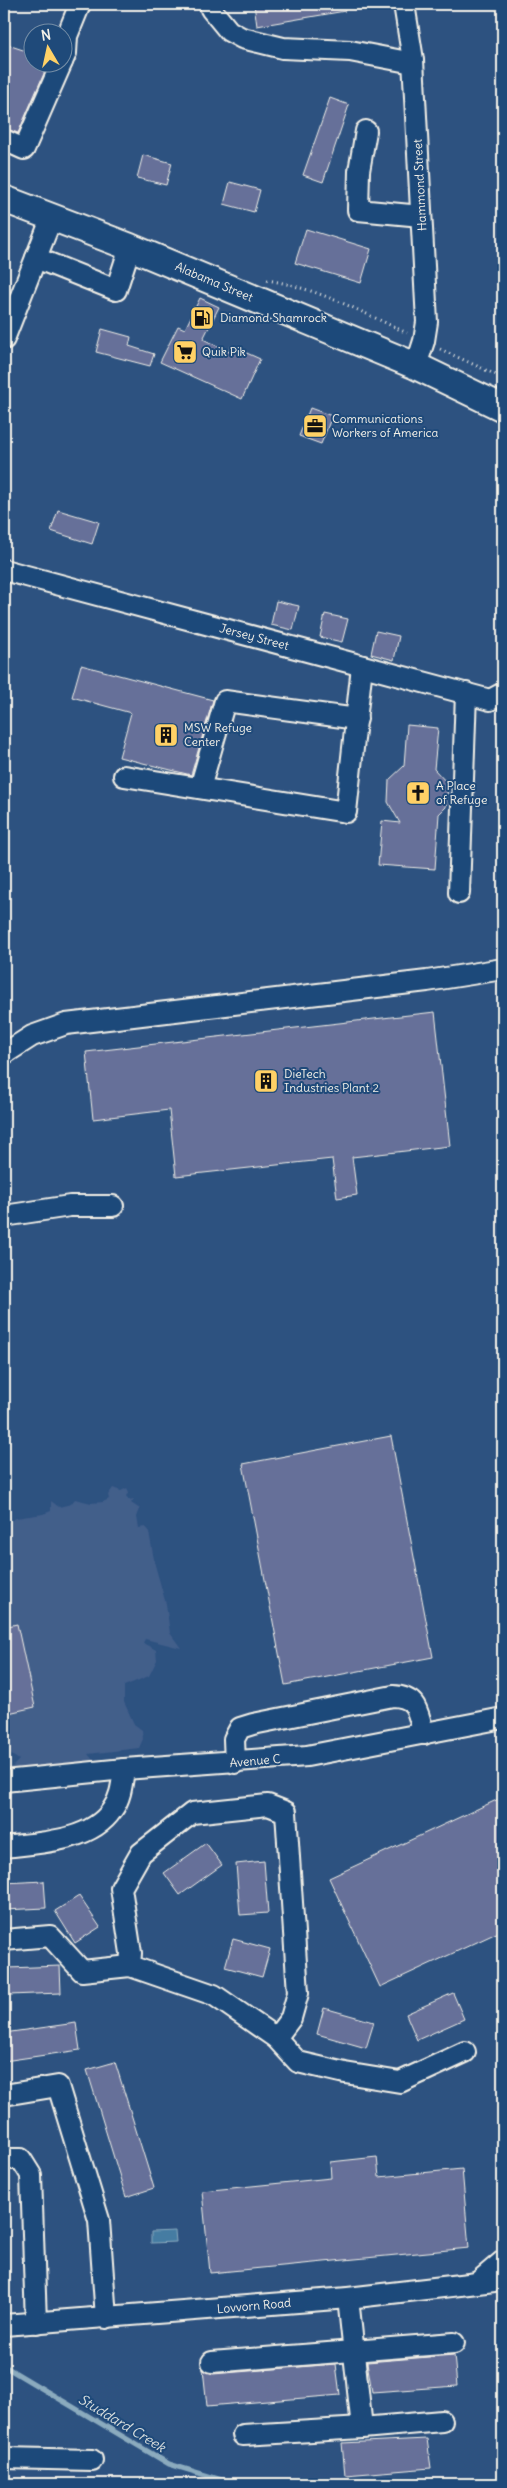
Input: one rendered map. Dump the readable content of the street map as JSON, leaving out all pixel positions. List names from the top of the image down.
{
  "streets": {
    "main road": ["Alabama Street"],
    "street": [
      "Hammond Street",
      "Jersey Street",
      "Avenue C",
      "Lovvorn Road"
    ]
  },
  "crossings": [
    ["Hammond Street", "Alabama Street"]
  ],
  "water": ["Studdard Creek"],
  "places": {
    "fuel station": ["Diamond Shamrock"],
    "supermarket": ["Quik Pik"],
    "office": ["Communications Workers of America"],
    "building": ["MSW Refuge Center", "DieTech Industries Plant 2"],
    "church": ["A Place of Refuge"]
  },
  "north": "top"
}
